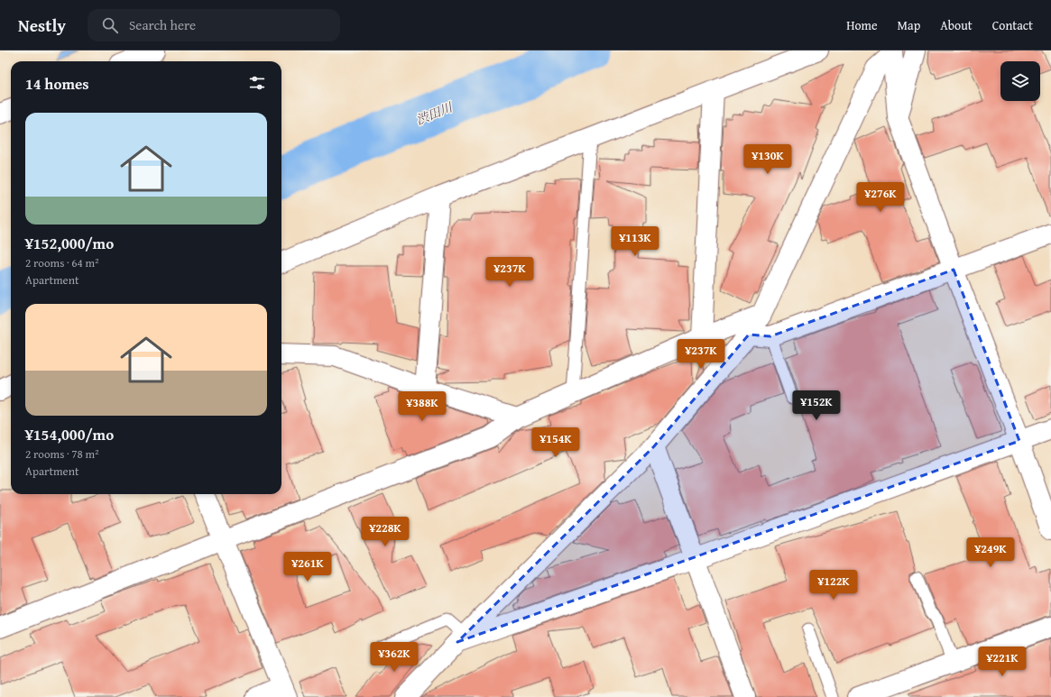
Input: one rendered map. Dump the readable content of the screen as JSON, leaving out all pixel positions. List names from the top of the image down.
{
  "water": ["渋田川"],
  "page": {
    "header": "Nestly",
    "search": "Search here",
    "nav": [
      "Home",
      "Map",
      "About",
      "Contact"
    ],
    "heading": "14 homes",
    "list": [
      {
        "name": "¥152,000/mo",
        "note": "2 rooms · 64 m² · Apartment"
      },
      {
        "name": "¥154,000/mo",
        "note": "2 rooms · 78 m² · Apartment"
      }
    ],
    "price": [
      "¥130K",
      "¥276K",
      "¥113K",
      "¥237K",
      "¥237K",
      "¥152K",
      "¥388K",
      "¥154K",
      "¥228K",
      "¥249K",
      "¥261K",
      "¥122K",
      "¥362K",
      "¥221K"
    ]
  }
}
